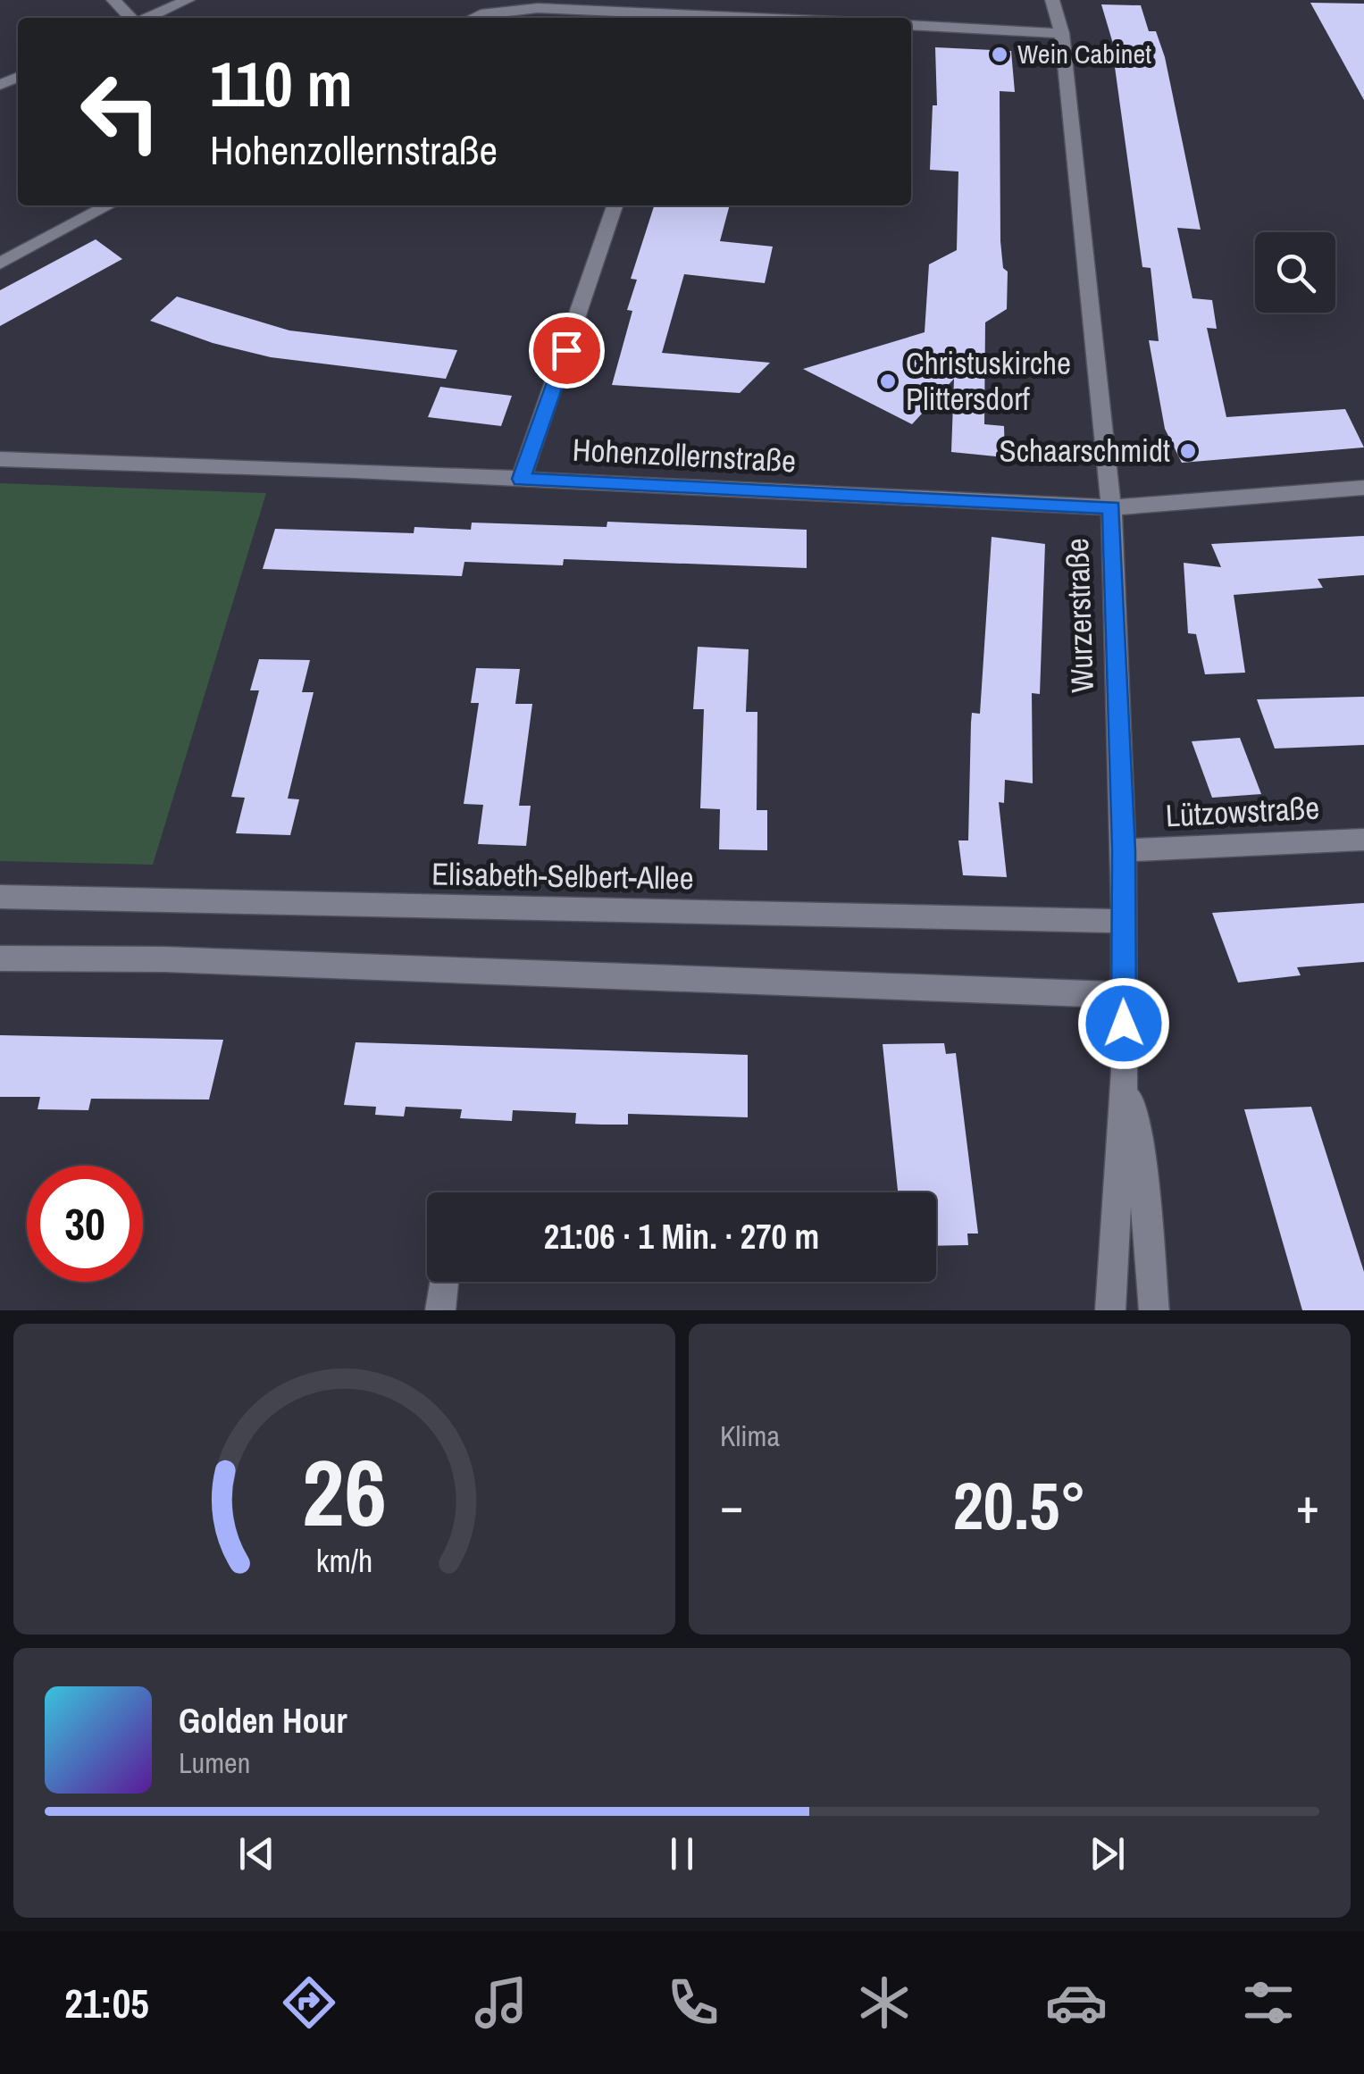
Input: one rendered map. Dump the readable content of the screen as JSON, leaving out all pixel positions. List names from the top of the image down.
{
  "streets": {
    "street": [
      "Hohenzollernstraße",
      "Wurzerstraße",
      "Lützowstraße",
      "Elisabeth-Selbert-Allee"
    ]
  },
  "crossings": [
    ["Hohenzollernstraße", "Wurzerstraße"],
    ["Wurzerstraße", "Lützowstraße"],
    ["Wurzerstraße", "Elisabeth-Selbert-Allee"]
  ],
  "places": ["Wein Cabinet", "Christuskirche Plittersdorf", "Schaarschmidt"],
  "page": {
    "turn": ["110 m", "Hohenzollernstraße"],
    "limit": "30",
    "trip": "21:06 · 1 Min. · 270 m",
    "tile": "Klima",
    "heat": ["−", "20.5°", "+"],
    "song": ["Golden Hour", "Lumen"],
    "tabs": "21:05",
    "gauge": ["26", "km/h"]
  }
}
